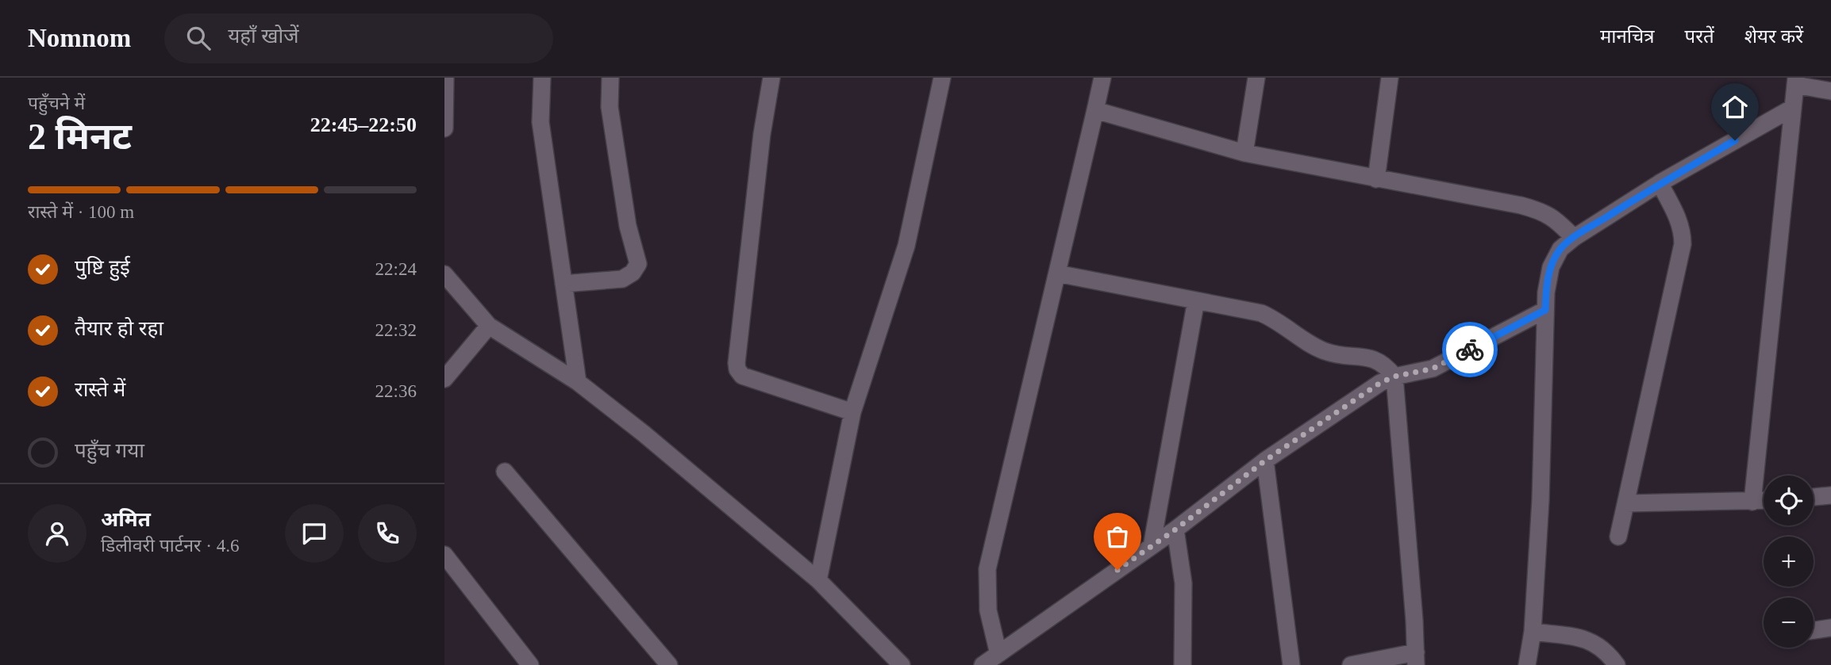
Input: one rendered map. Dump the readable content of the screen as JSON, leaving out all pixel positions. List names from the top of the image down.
{
  "page": {
    "header": "Nomnom",
    "search": "यहाँ खोजें",
    "nav": ["मानचित्र", "परतें", "शेयर करें"],
    "heading": ["2 मिनट", "पहुँचने में", "22:45–22:50"],
    "panel": ["अमित", "डिलीवरी पार्टनर · 4.6"],
    "bar": "रास्ते में · 100 m",
    "list": [
      ["पुष्टि हुई", "22:24"],
      ["तैयार हो रहा", "22:32"],
      ["रास्ते में", "22:36"],
      "पहुँच गया"
    ],
    "map_buttons": ["+", "−"]
  }
}
